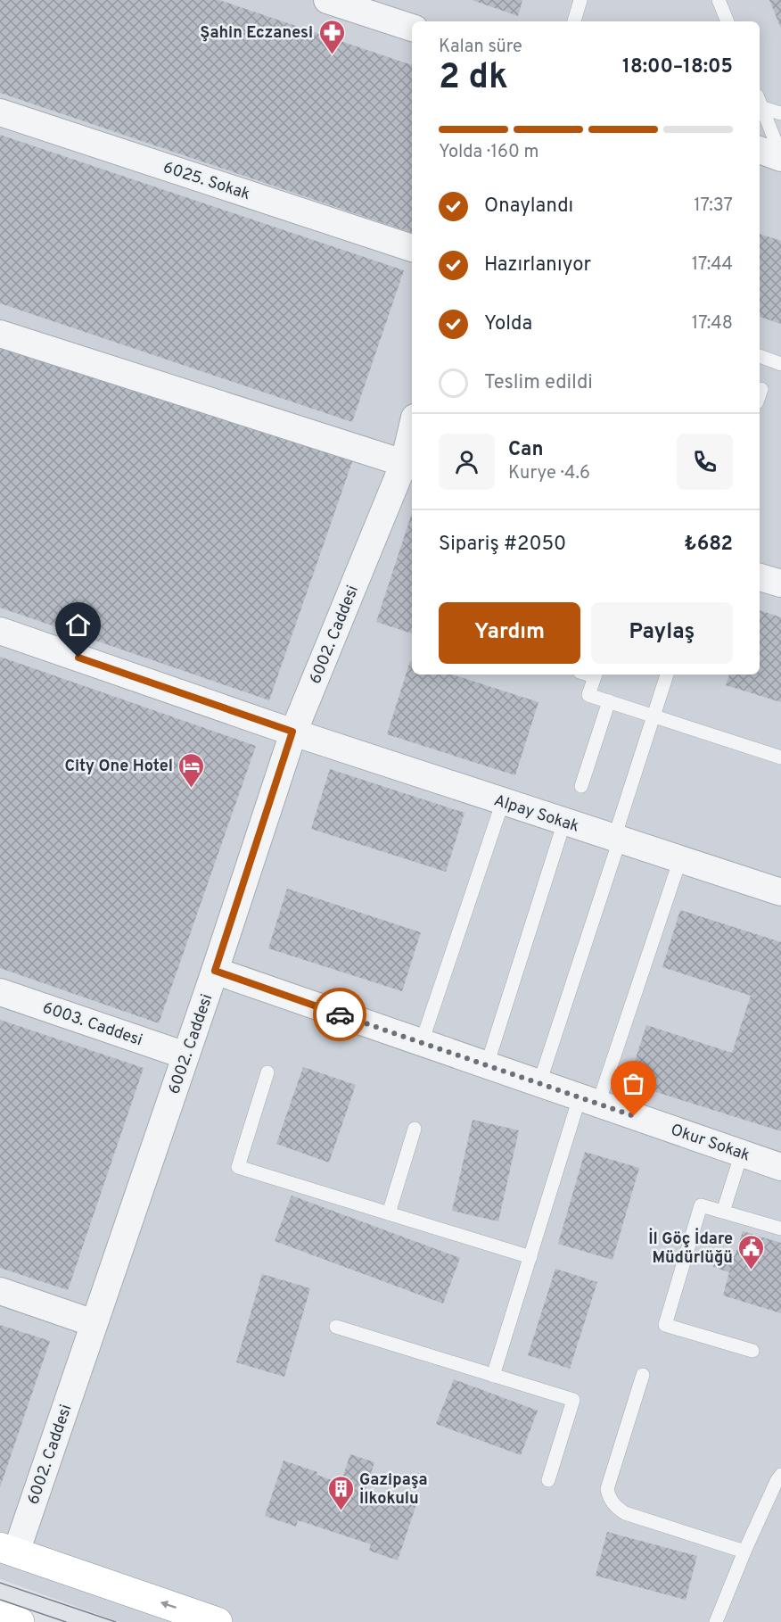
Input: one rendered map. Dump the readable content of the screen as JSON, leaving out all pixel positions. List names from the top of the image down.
{
  "streets": {
    "street": [
      "6025. Sokak",
      "6002. Caddesi",
      "Alpay Sokak",
      "6003. Caddesi",
      "Okur Sokak"
    ]
  },
  "crossings": [
    ["6002. Caddesi", "Alpay Sokak"],
    ["6002. Caddesi", "6003. Caddesi"],
    ["6002. Caddesi", "Okur Sokak"]
  ],
  "places": {
    "pharmacy": ["Şahin Eczanesi"],
    "hotel": ["City One Hotel"],
    "public building": ["İl Göç İdare Müdürlüğü"],
    "building": ["Gazipaşa İlkokulu"]
  },
  "page": {
    "heading": ["2 dk", "Kalan süre", "18:00–18:05"],
    "panel": [
      "Can",
      "Kurye · 4.6",
      "Sipariş #2050",
      "₺682"
    ],
    "bar": "Yolda · 160 m",
    "list": [
      ["Onaylandı", "17:37"],
      ["Hazırlanıyor", "17:44"],
      ["Yolda", "17:48"],
      "Teslim edildi"
    ],
    "buttons": ["Yardım", "Paylaş"]
  }
}
